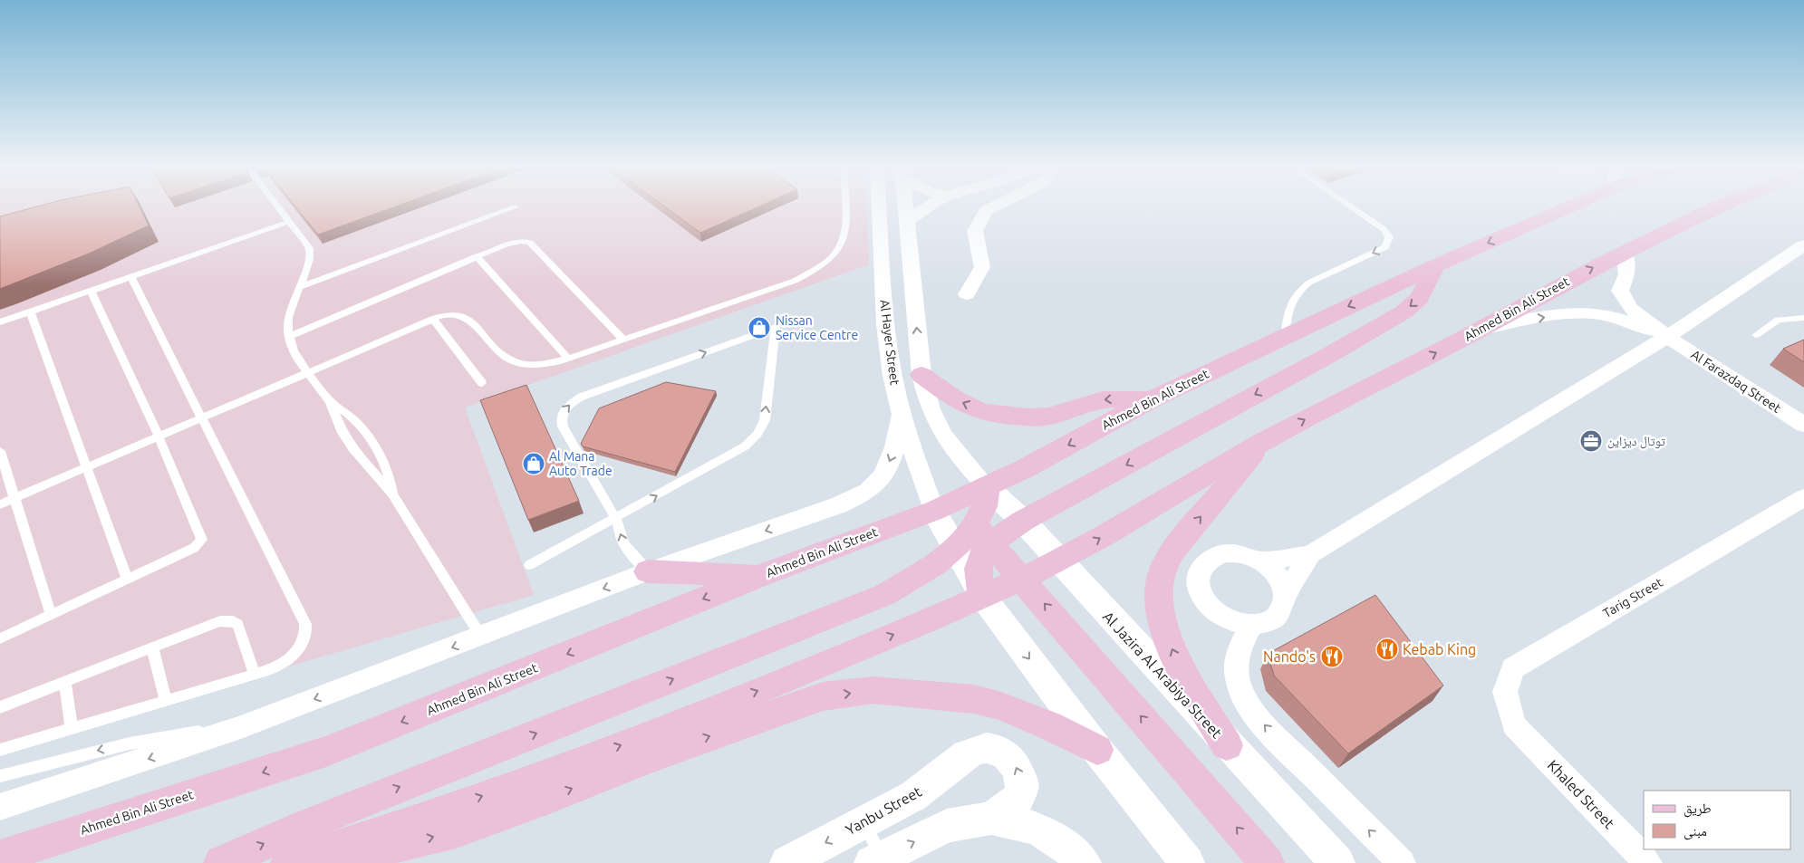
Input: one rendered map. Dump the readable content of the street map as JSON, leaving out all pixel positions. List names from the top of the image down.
{
  "streets": {
    "main road": ["Ahmed Bin Ali Street", "Al Jazira Al Arabiya Street", "Yanbu Street"],
    "street": [
      "Al Hayer Street",
      "Al Farazdaq Street",
      "Tarig Street",
      "Khaled Street"
    ]
  },
  "crossings": [
    ["Ahmed Bin Ali Street", "Al Hayer Street"],
    ["Ahmed Bin Ali Street", "Al Farazdaq Street"],
    ["Ahmed Bin Ali Street", "Al Jazira Al Arabiya Street"],
    ["Tarig Street", "Khaled Street"]
  ],
  "one_way": ["Al Farazdaq Street"],
  "places": {
    "shop": ["Nissan Service Centre", "Al Mana Auto Trade"],
    "office": ["توتال ديزاين"],
    "restaurant": ["Kebab King", "Nando's"]
  },
  "legend": ["طريق", "مبنى"]
}
